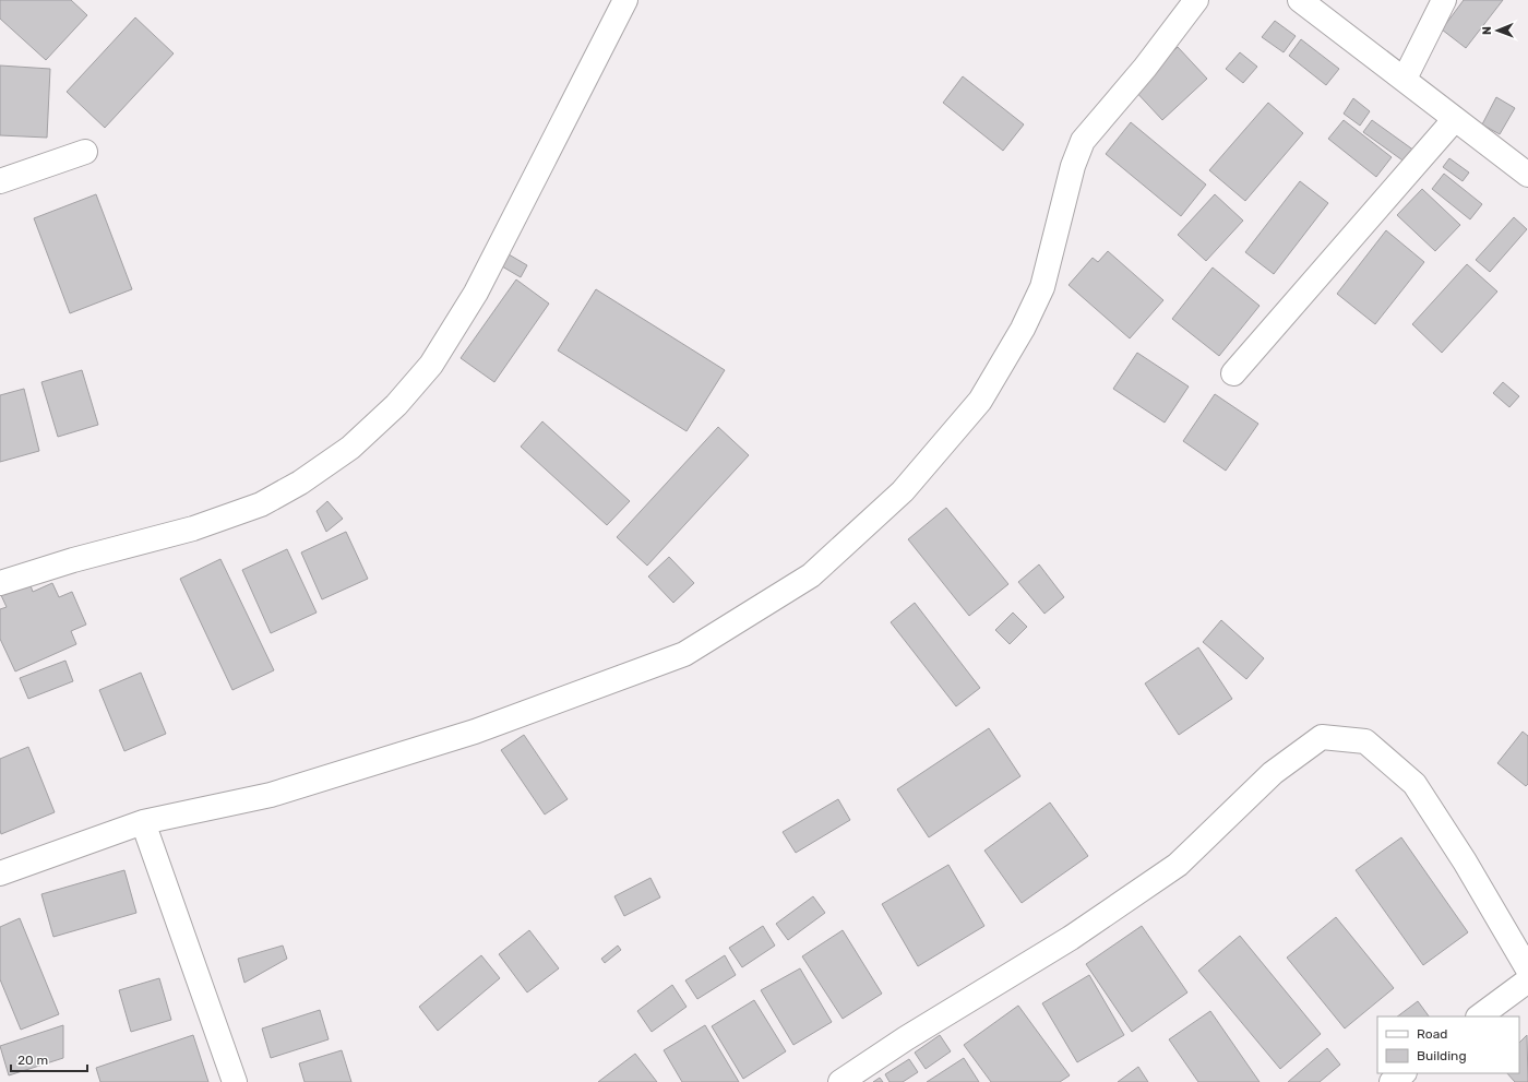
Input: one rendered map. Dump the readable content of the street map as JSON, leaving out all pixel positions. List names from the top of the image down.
{
  "legend": ["Road", "Building"],
  "scale_bar": "20 m",
  "north": "left"
}
